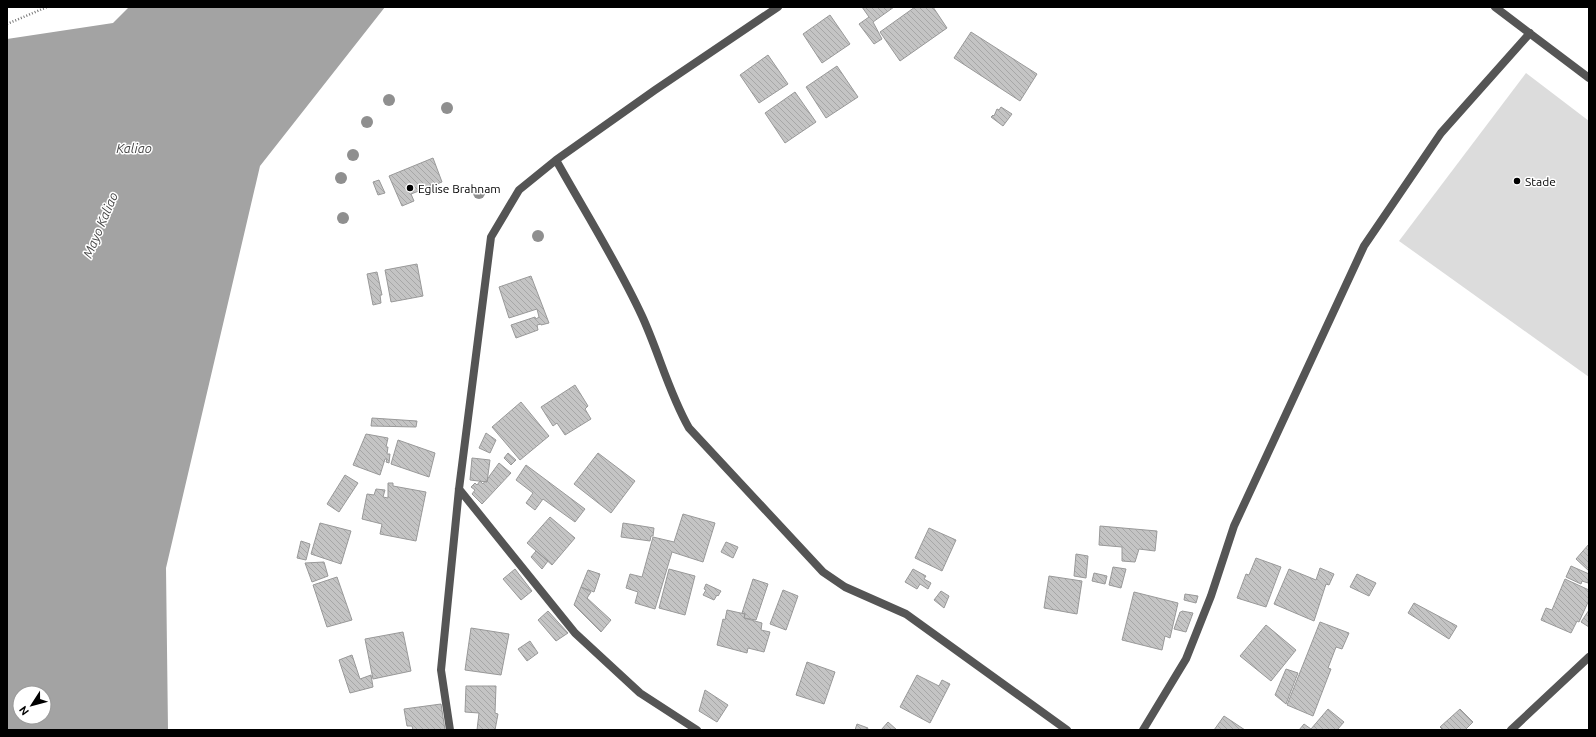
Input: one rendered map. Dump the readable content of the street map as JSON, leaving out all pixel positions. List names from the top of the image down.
{
  "water": ["Kaliao", "Mayo Kaliao"],
  "places": ["Stade", "Eglise Brahnam"],
  "north": "bottom left"
}
